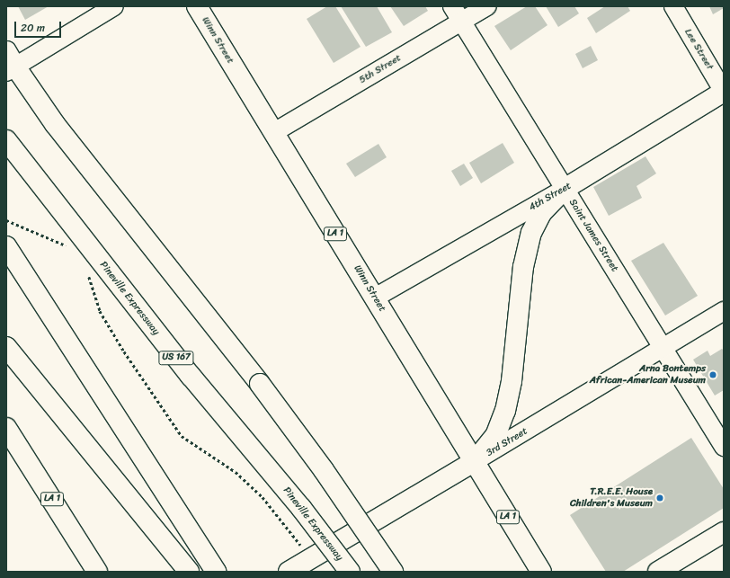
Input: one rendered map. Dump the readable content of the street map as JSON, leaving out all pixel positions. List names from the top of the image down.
{
  "streets": {
    "main road": [
      "Winn Street",
      "4th Street",
      "LA 1",
      "Pineville Expressway",
      "US 167",
      "3rd Street"
    ],
    "street": ["Lee Street", "5th Street", "Saint James Street"]
  },
  "crossings": [
    ["Winn Street", "5th Street"],
    ["Winn Street", "4th Street"],
    ["Winn Street", "3rd Street"],
    ["Lee Street", "4th Street"],
    ["5th Street", "Saint James Street"],
    ["4th Street", "Saint James Street"],
    ["Saint James Street", "3rd Street"]
  ],
  "places": ["Arna Bontemps African-American Museum", "T.R.E.E. House Children's Museum"],
  "scale_bar": "20 m"
}
